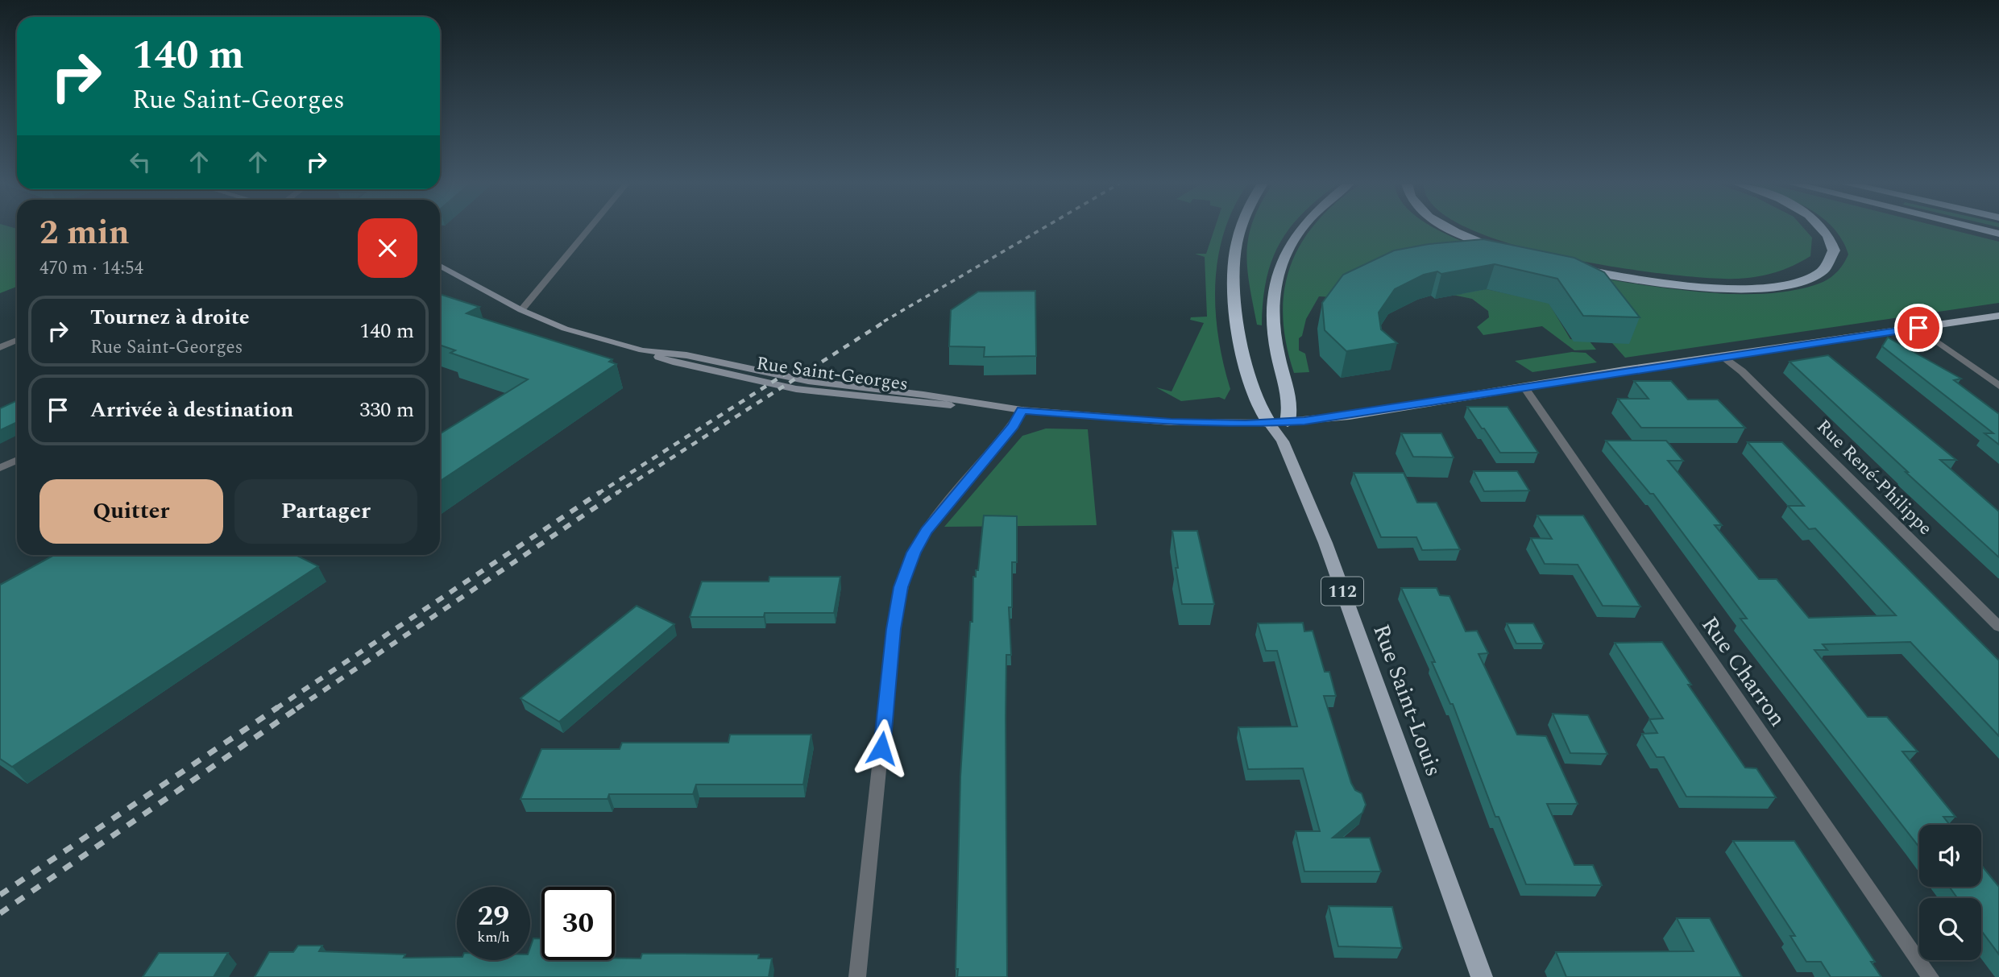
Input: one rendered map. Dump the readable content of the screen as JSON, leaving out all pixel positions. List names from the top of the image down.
{
  "streets": {
    "main road": ["Rue Saint-Georges", "112", "Rue Saint-Louis"],
    "street": ["Rue René-Philippe", "Rue Charron"]
  },
  "crossings": [
    ["Rue Saint-Georges", "Rue René-Philippe"],
    ["Rue Saint-Georges", "Rue Charron"],
    ["Rue Saint-Georges", "Rue Saint-Louis"]
  ],
  "page": {
    "turn": ["140 m", "Rue Saint-Georges"],
    "heading": ["2 min", "470 m · 14:54"],
    "list": [
      {
        "name": "Tournez à droite",
        "note": "Rue Saint-Georges",
        "value": "140 m"
      },
      {
        "name": "Arrivée à destination",
        "value": "330 m"
      }
    ],
    "buttons": ["Quitter", "Partager"],
    "speed": "29 km/h",
    "limit": "30"
  }
}
